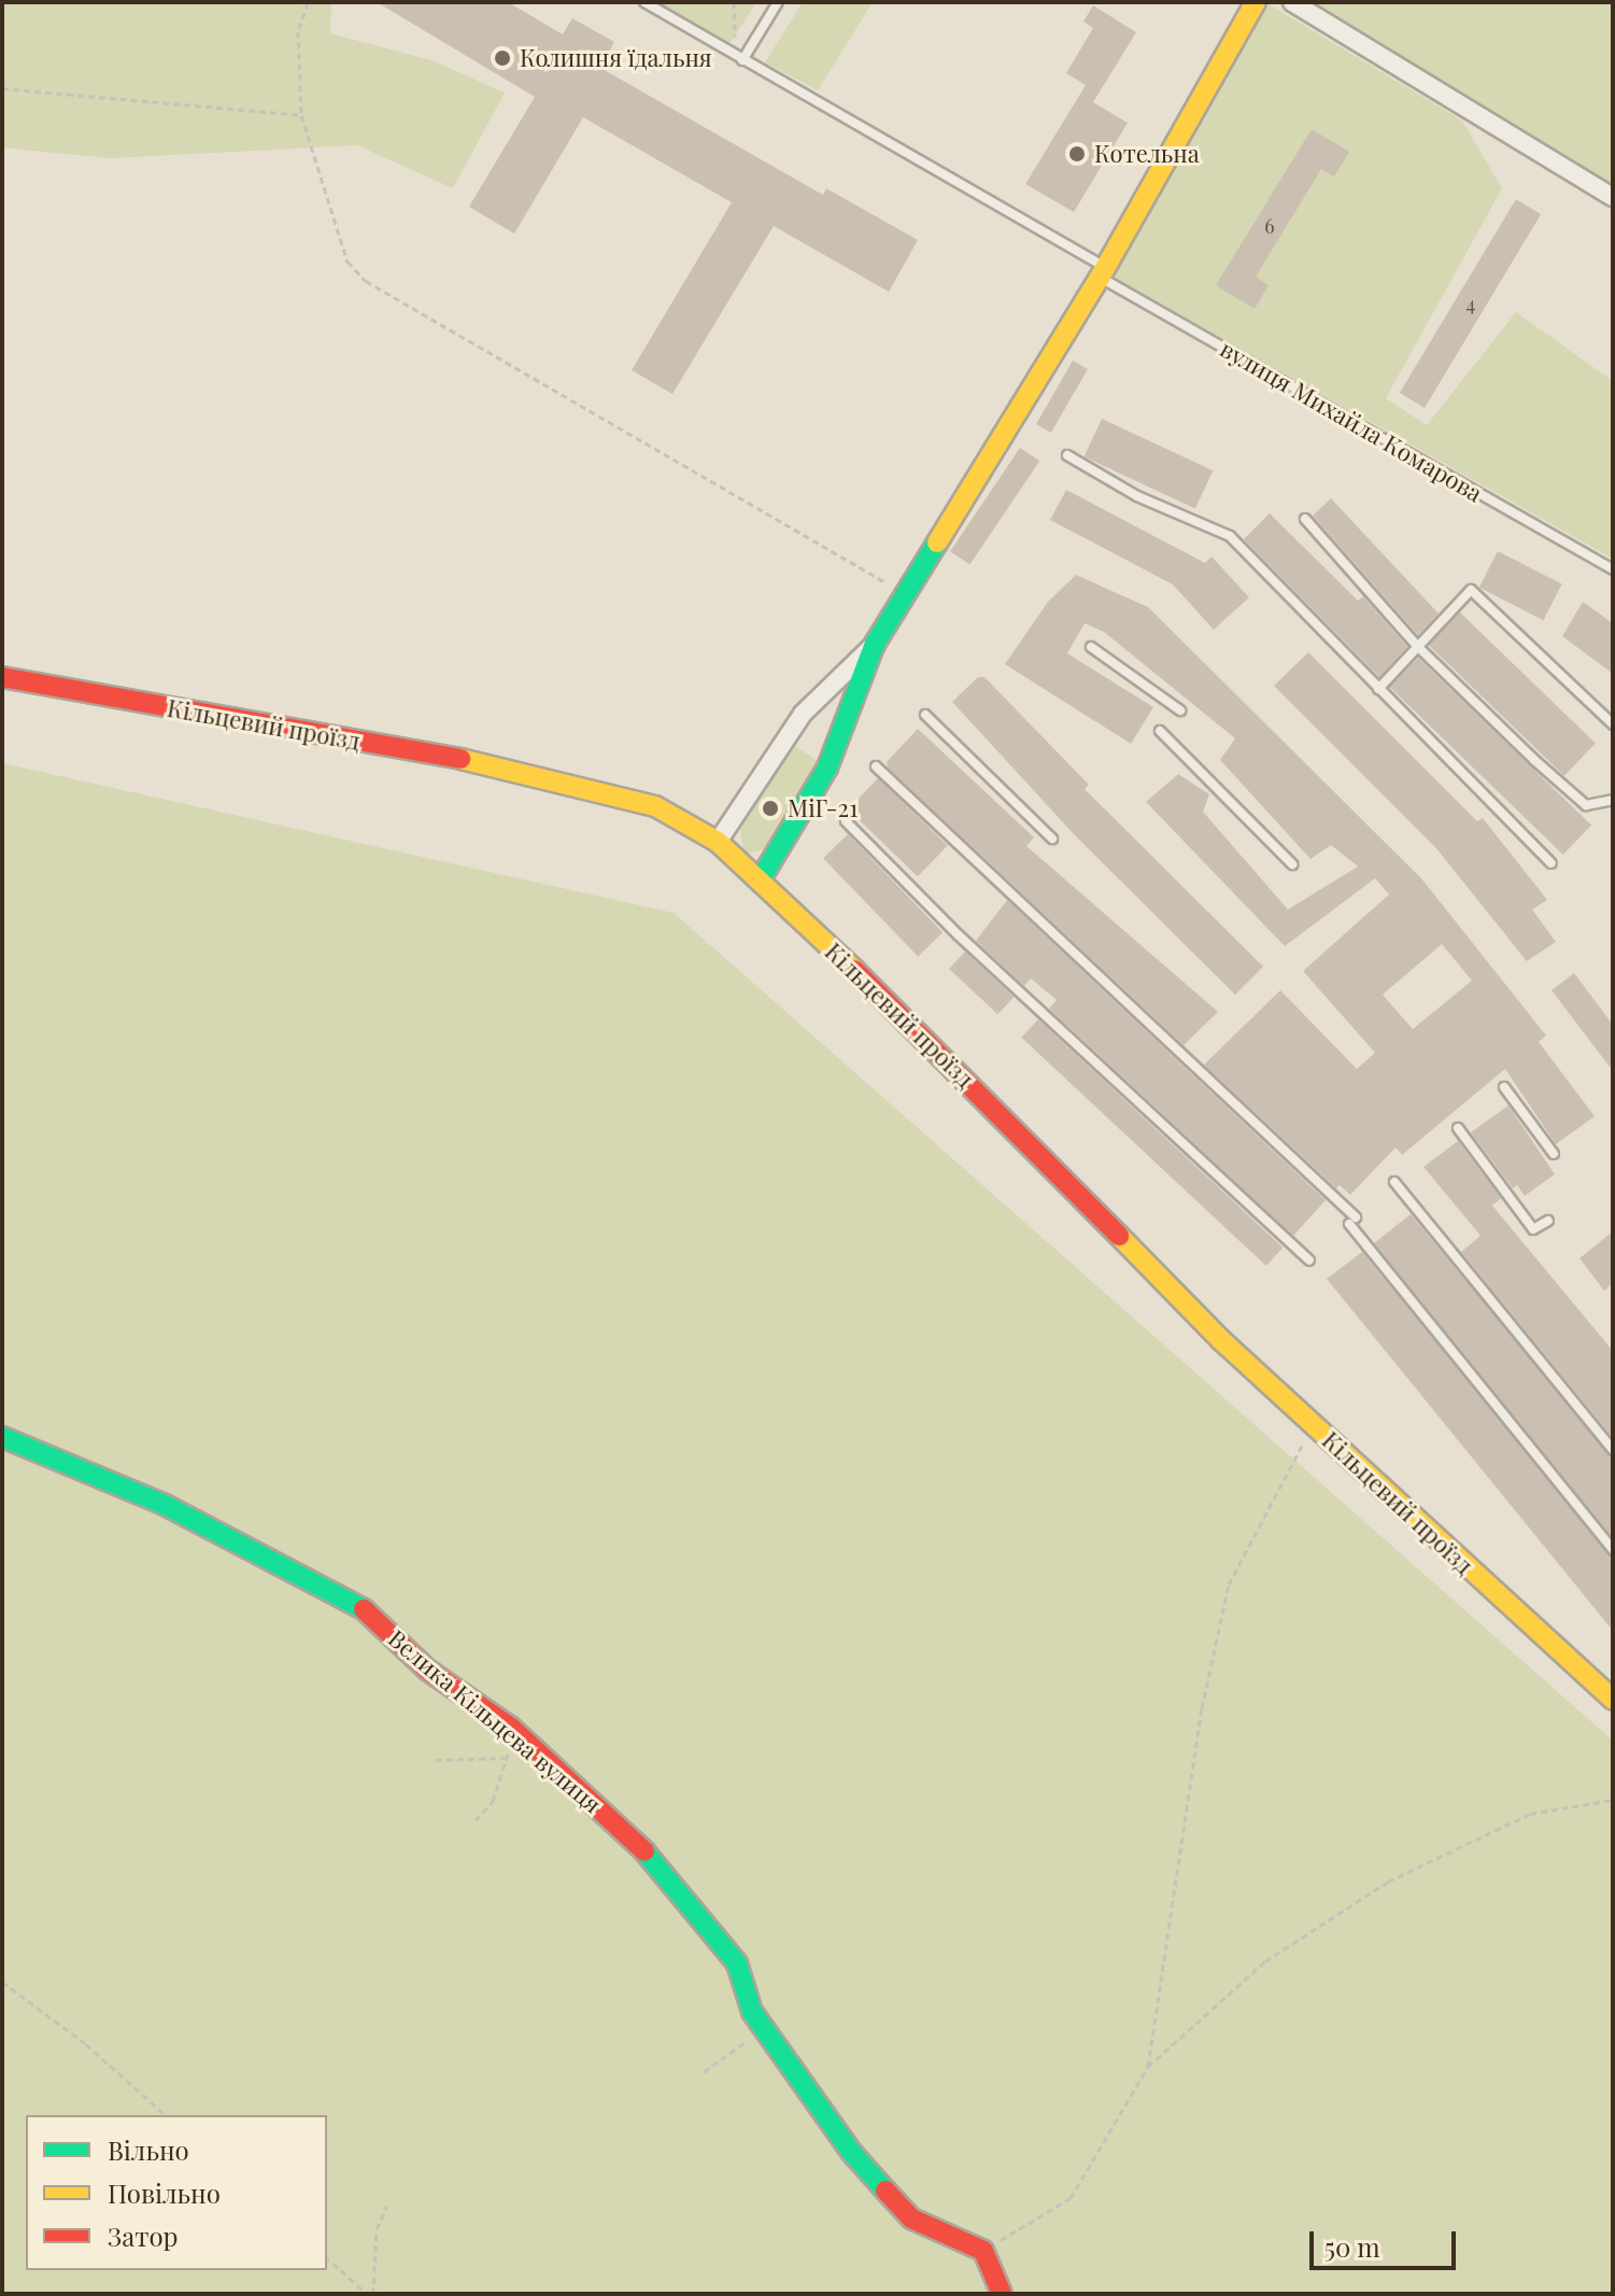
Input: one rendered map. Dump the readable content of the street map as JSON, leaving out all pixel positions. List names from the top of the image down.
{
  "streets": {
    "street": ["Кільцевий проїзд", "Велика Кільцева вулиця"],
    "lane": ["вулиця Михайла Комарова"]
  },
  "places": ["Колишня їдальня", "Котельна", "МіГ-21"],
  "house_numbers": ["6", "4"],
  "legend": ["Вільно", "Повільно", "Затор"],
  "scale_bar": "50 m"
}
